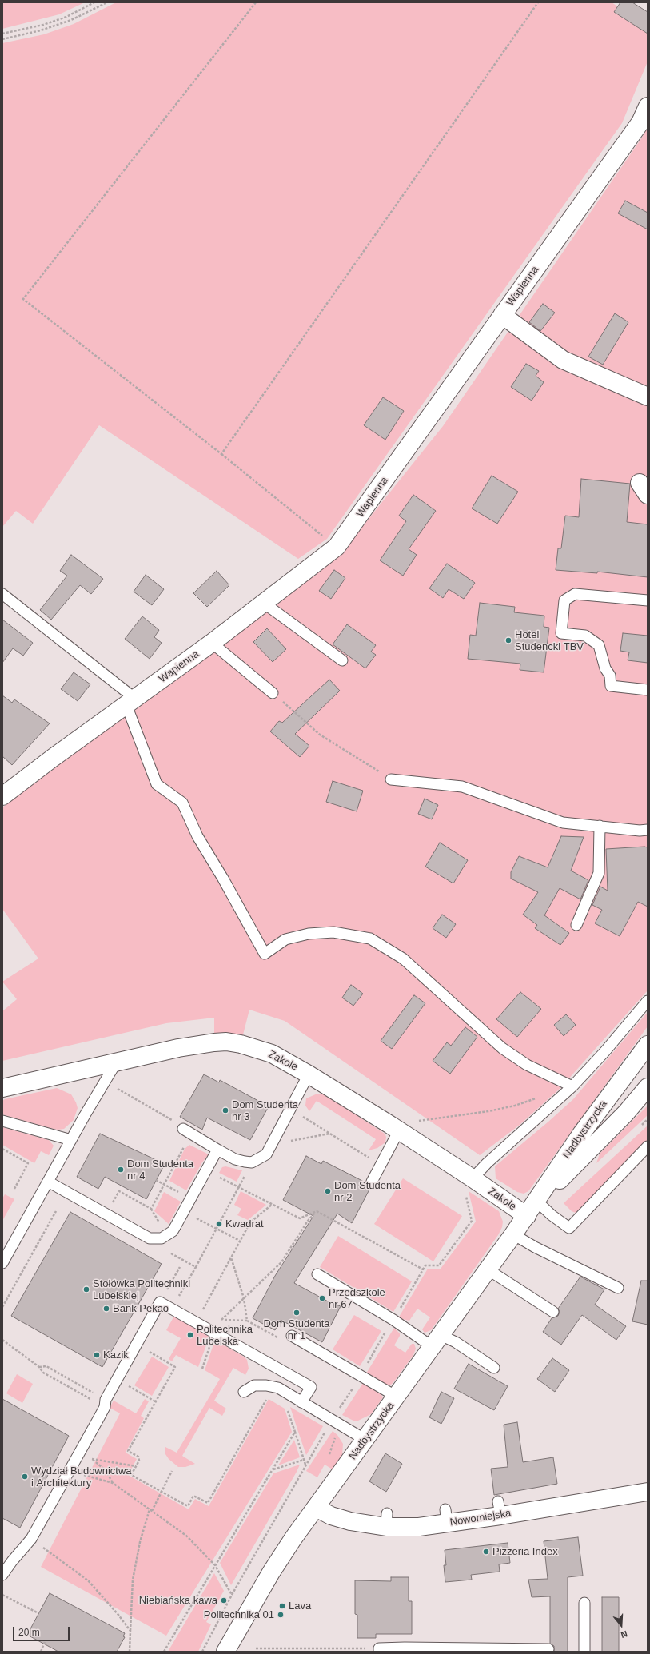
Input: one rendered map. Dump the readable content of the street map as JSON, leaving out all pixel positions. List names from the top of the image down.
{
  "streets": {
    "street": [
      "Wapienna",
      "Zakole",
      "Nadbystrzycka",
      "Nowomiejska"
    ]
  },
  "crossings": [
    ["Zakole", "Nadbystrzycka"],
    ["Nadbystrzycka", "Nowomiejska"]
  ],
  "places": [
    "Hotel Studencki TBV",
    "Dom Studenta nr 3",
    "Dom Studenta nr 4",
    "Dom Studenta nr 2",
    "Kwadrat",
    "Stołówka Politechniki Lubelskiej",
    "Przedszkole nr 67",
    "Bank Pekao",
    "Dom Studenta nr 1",
    "Politechnika Lubelska",
    "Kazik",
    "Wydział Budownictwa i Architektury",
    "Pizzeria Index",
    "Niebiańska kawa",
    "Lava",
    "Politechnika 01"
  ],
  "scale_bar": "20 m",
  "north": "bottom"
}
